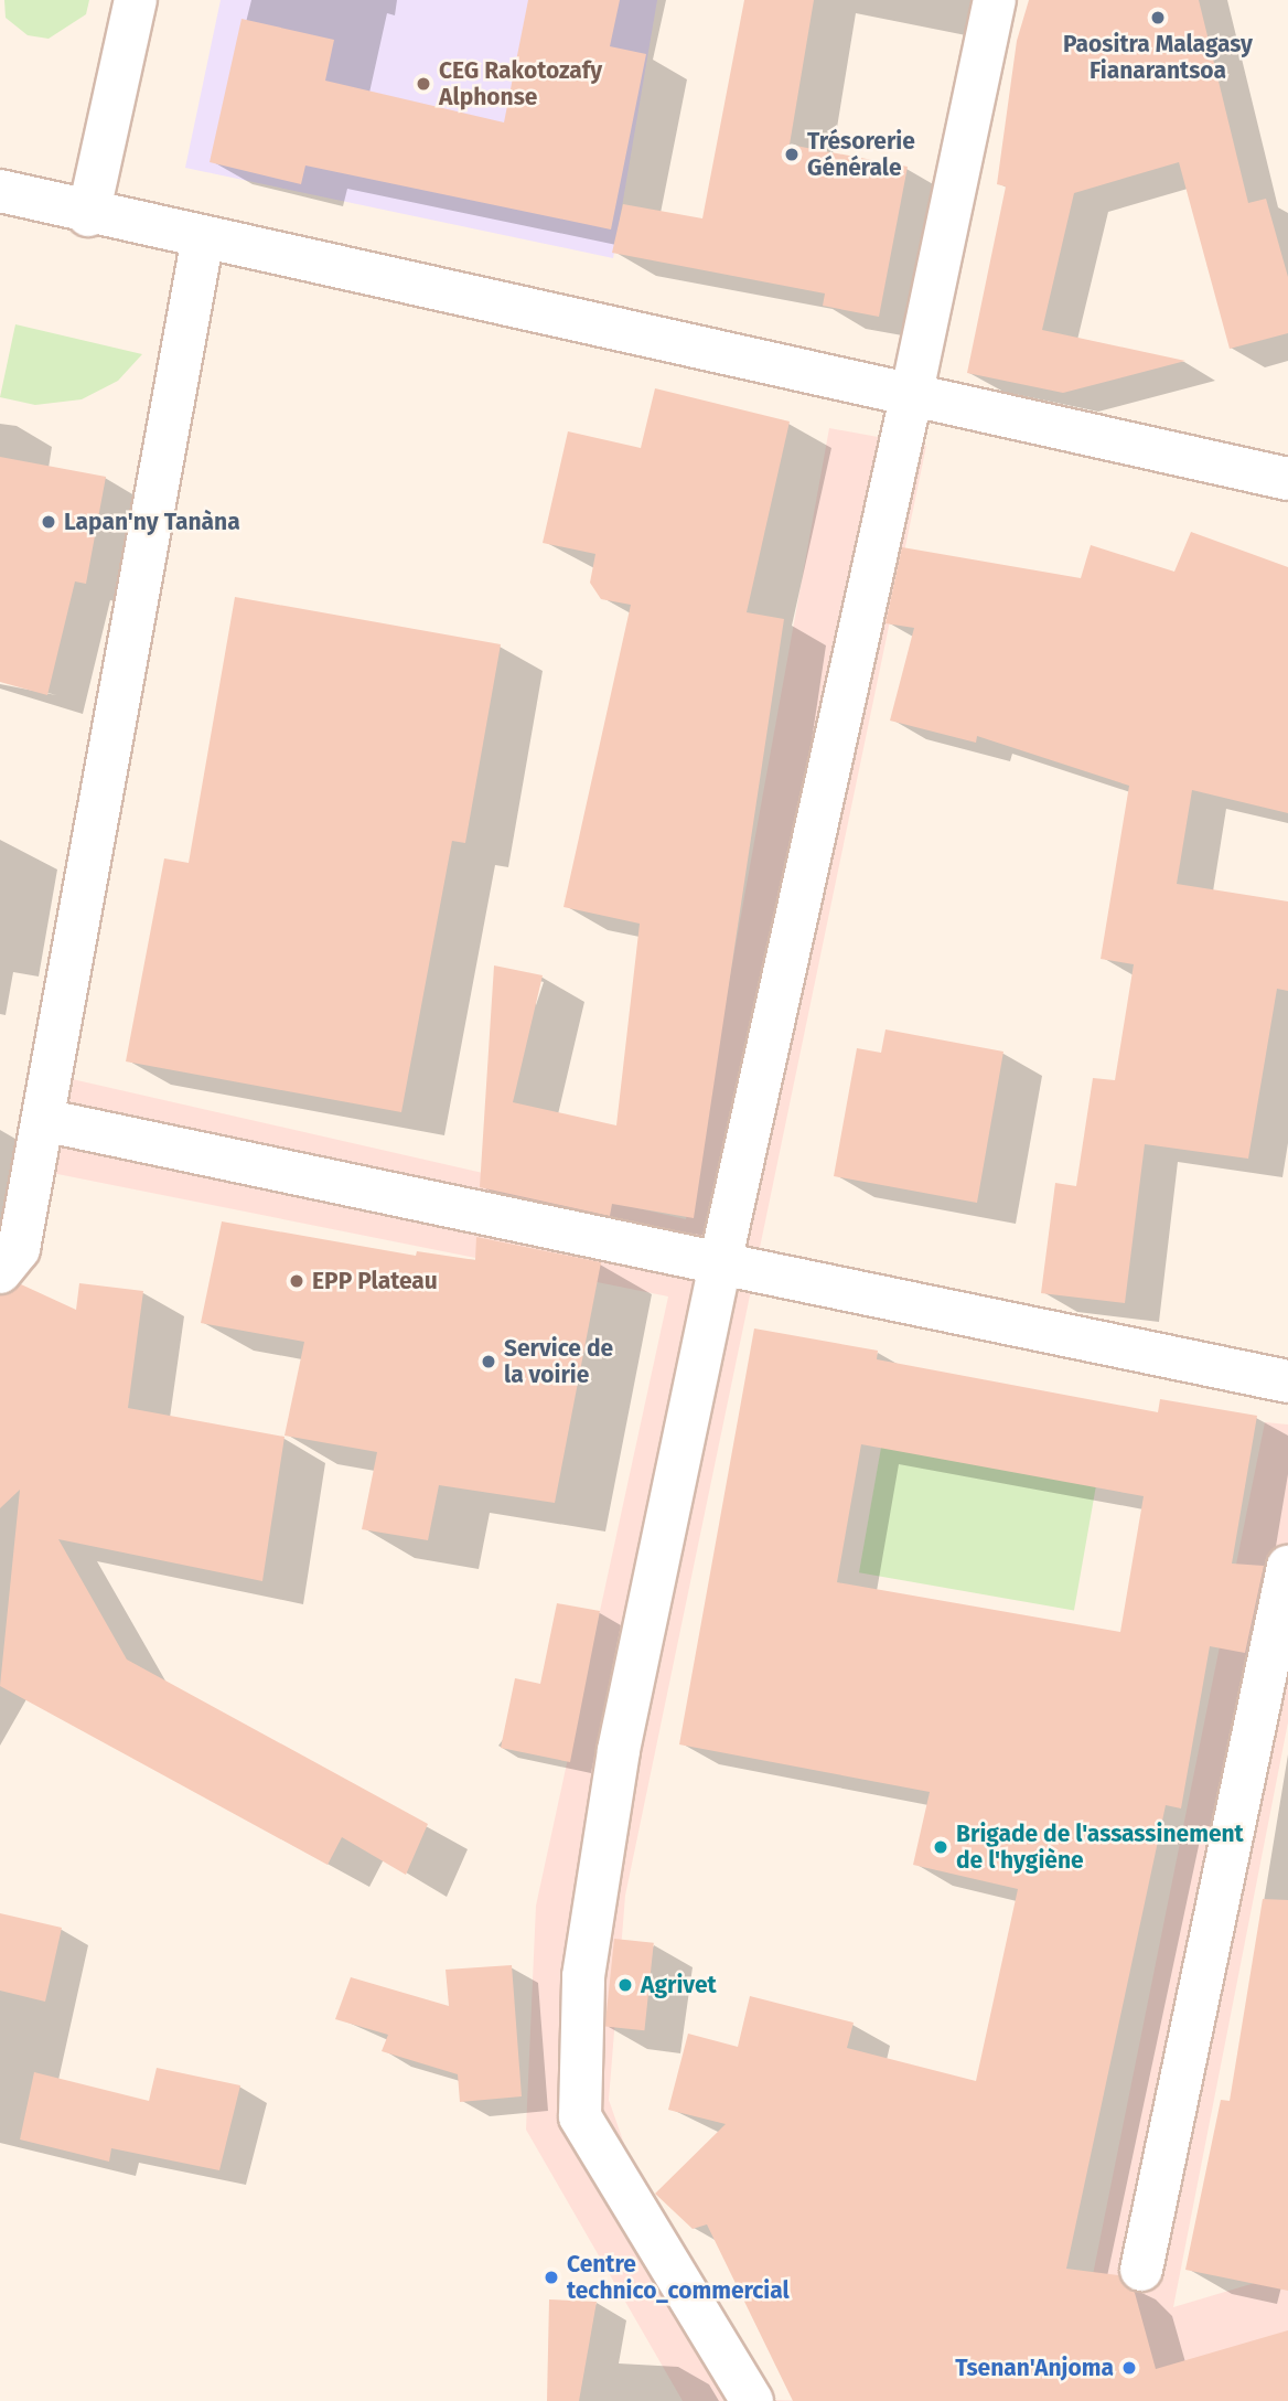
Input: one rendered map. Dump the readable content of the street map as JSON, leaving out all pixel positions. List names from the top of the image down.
{
  "places": [
    "Paositra Malagasy Fianarantsoa",
    "CEG Rakotozafy Alphonse",
    "Trésorerie Générale",
    "Lapan'ny Tanàna",
    "EPP Plateau",
    "Service de la voirie",
    "Brigade de l'assassinement de l'hygiène",
    "Agrivet",
    "Centre technico_commercial",
    "Tsenan'Anjoma"
  ]
}
